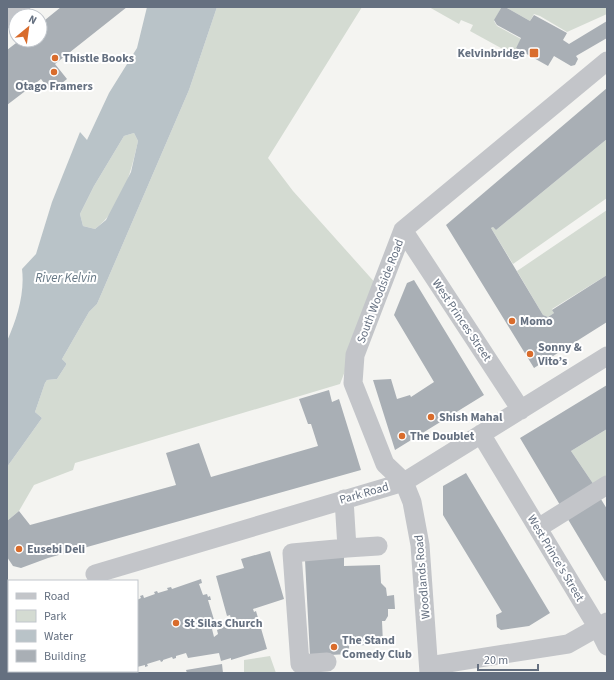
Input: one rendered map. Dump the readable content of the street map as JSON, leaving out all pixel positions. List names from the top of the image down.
{
  "streets": {
    "street": [
      "South Woodside Road",
      "West Princes Street",
      "Park Road",
      "West Prince's Street",
      "Woodlands Road"
    ]
  },
  "crossings": [
    ["South Woodside Road", "West Princes Street"],
    ["South Woodside Road", "Park Road"],
    ["South Woodside Road", "Woodlands Road"],
    ["West Princes Street", "Park Road"],
    ["Park Road", "West Prince's Street"],
    ["Park Road", "Woodlands Road"]
  ],
  "water": ["River Kelvin"],
  "places": {
    "transit": ["Kelvinbridge"],
    "other": [
      "Thistle Books",
      "Otago Framers",
      "Momo",
      "Sonny & Vito’s",
      "Shish Mahal",
      "The Doublet",
      "Eusebi Deli",
      "St Silas Church",
      "The Stand Comedy Club"
    ]
  },
  "legend": [
    "Road",
    "Park",
    "Water",
    "Building"
  ],
  "scale_bar": "20 m",
  "north": "top right"
}
